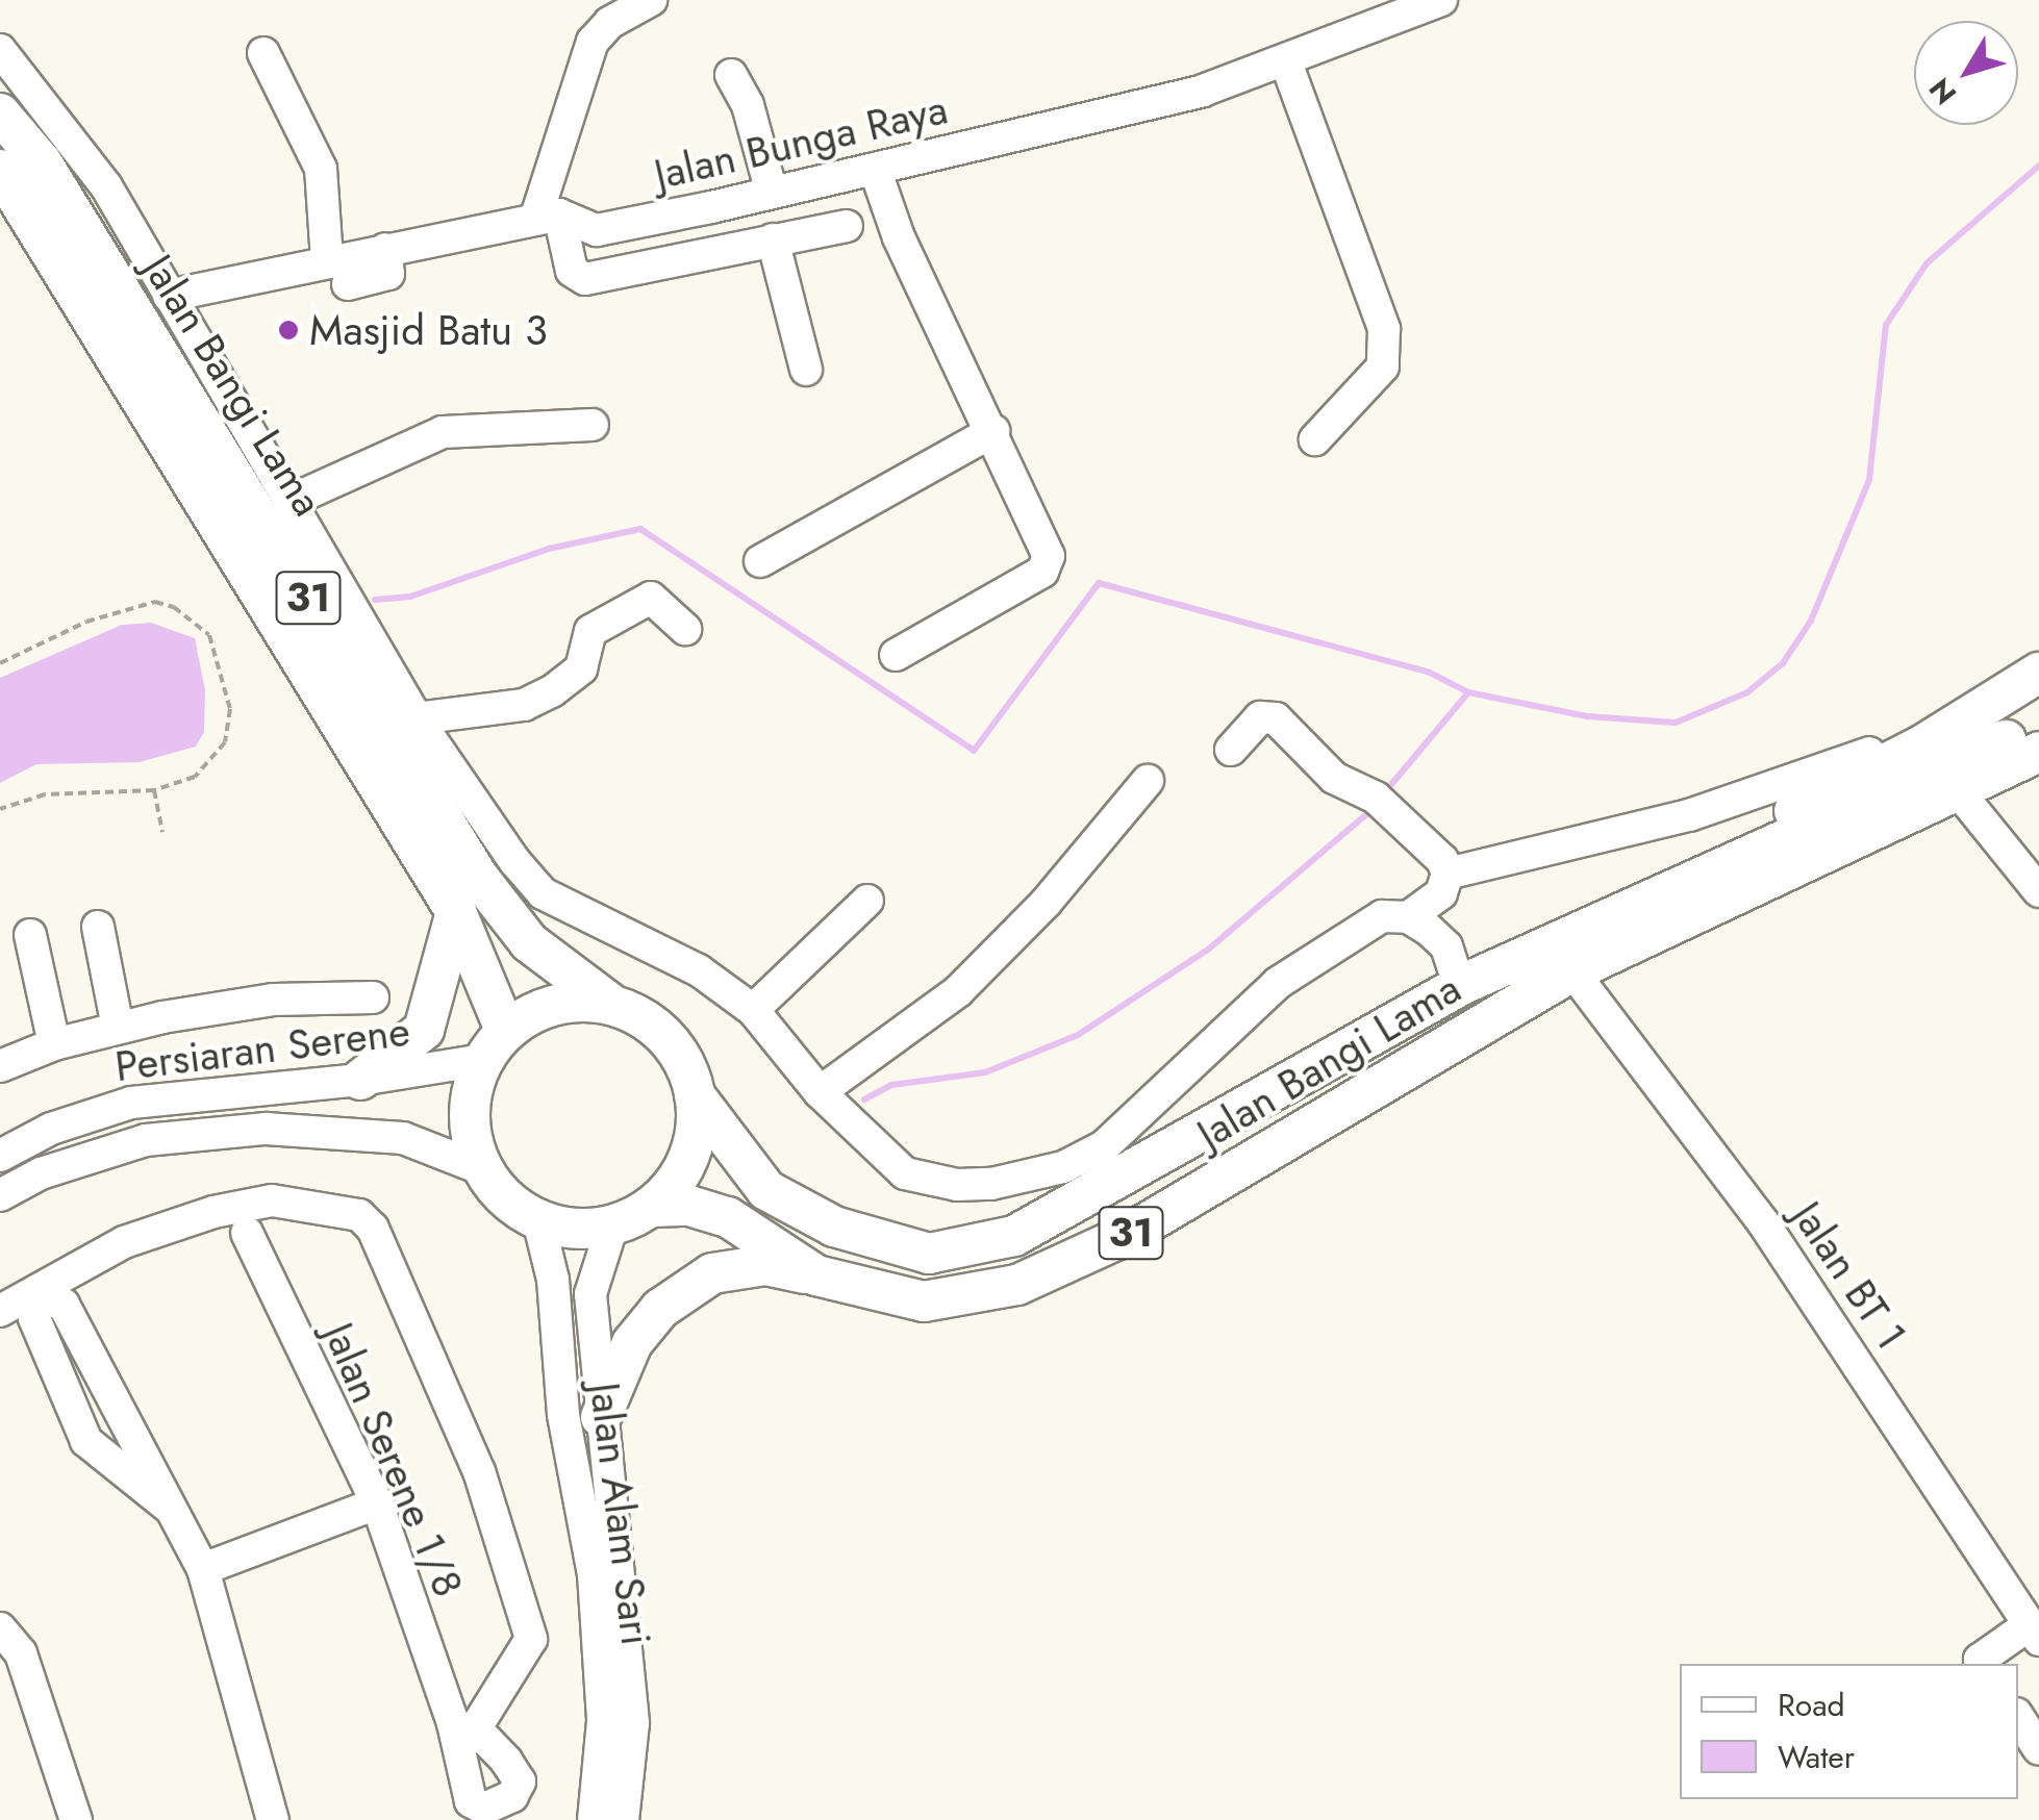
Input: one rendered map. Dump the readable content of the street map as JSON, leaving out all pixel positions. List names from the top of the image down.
{
  "streets": {
    "main road": ["Jalan Bangi Lama", "31"],
    "street": [
      "Jalan Bunga Raya",
      "Persiaran Serene",
      "Jalan BT 1",
      "Jalan Serene 1/8",
      "Jalan Alam Sari"
    ]
  },
  "crossings": [
    ["Jalan Bangi Lama", "31"],
    ["Jalan Bangi Lama", "Persiaran Serene"],
    ["Jalan Bangi Lama", "Jalan BT 1"],
    ["Jalan Bangi Lama", "Jalan Alam Sari"],
    ["31", "Persiaran Serene"],
    ["31", "Jalan Alam Sari"],
    ["Persiaran Serene", "Jalan Alam Sari"]
  ],
  "places": ["Masjid Batu 3"],
  "legend": ["Road", "Water"],
  "north": "bottom left"
}
